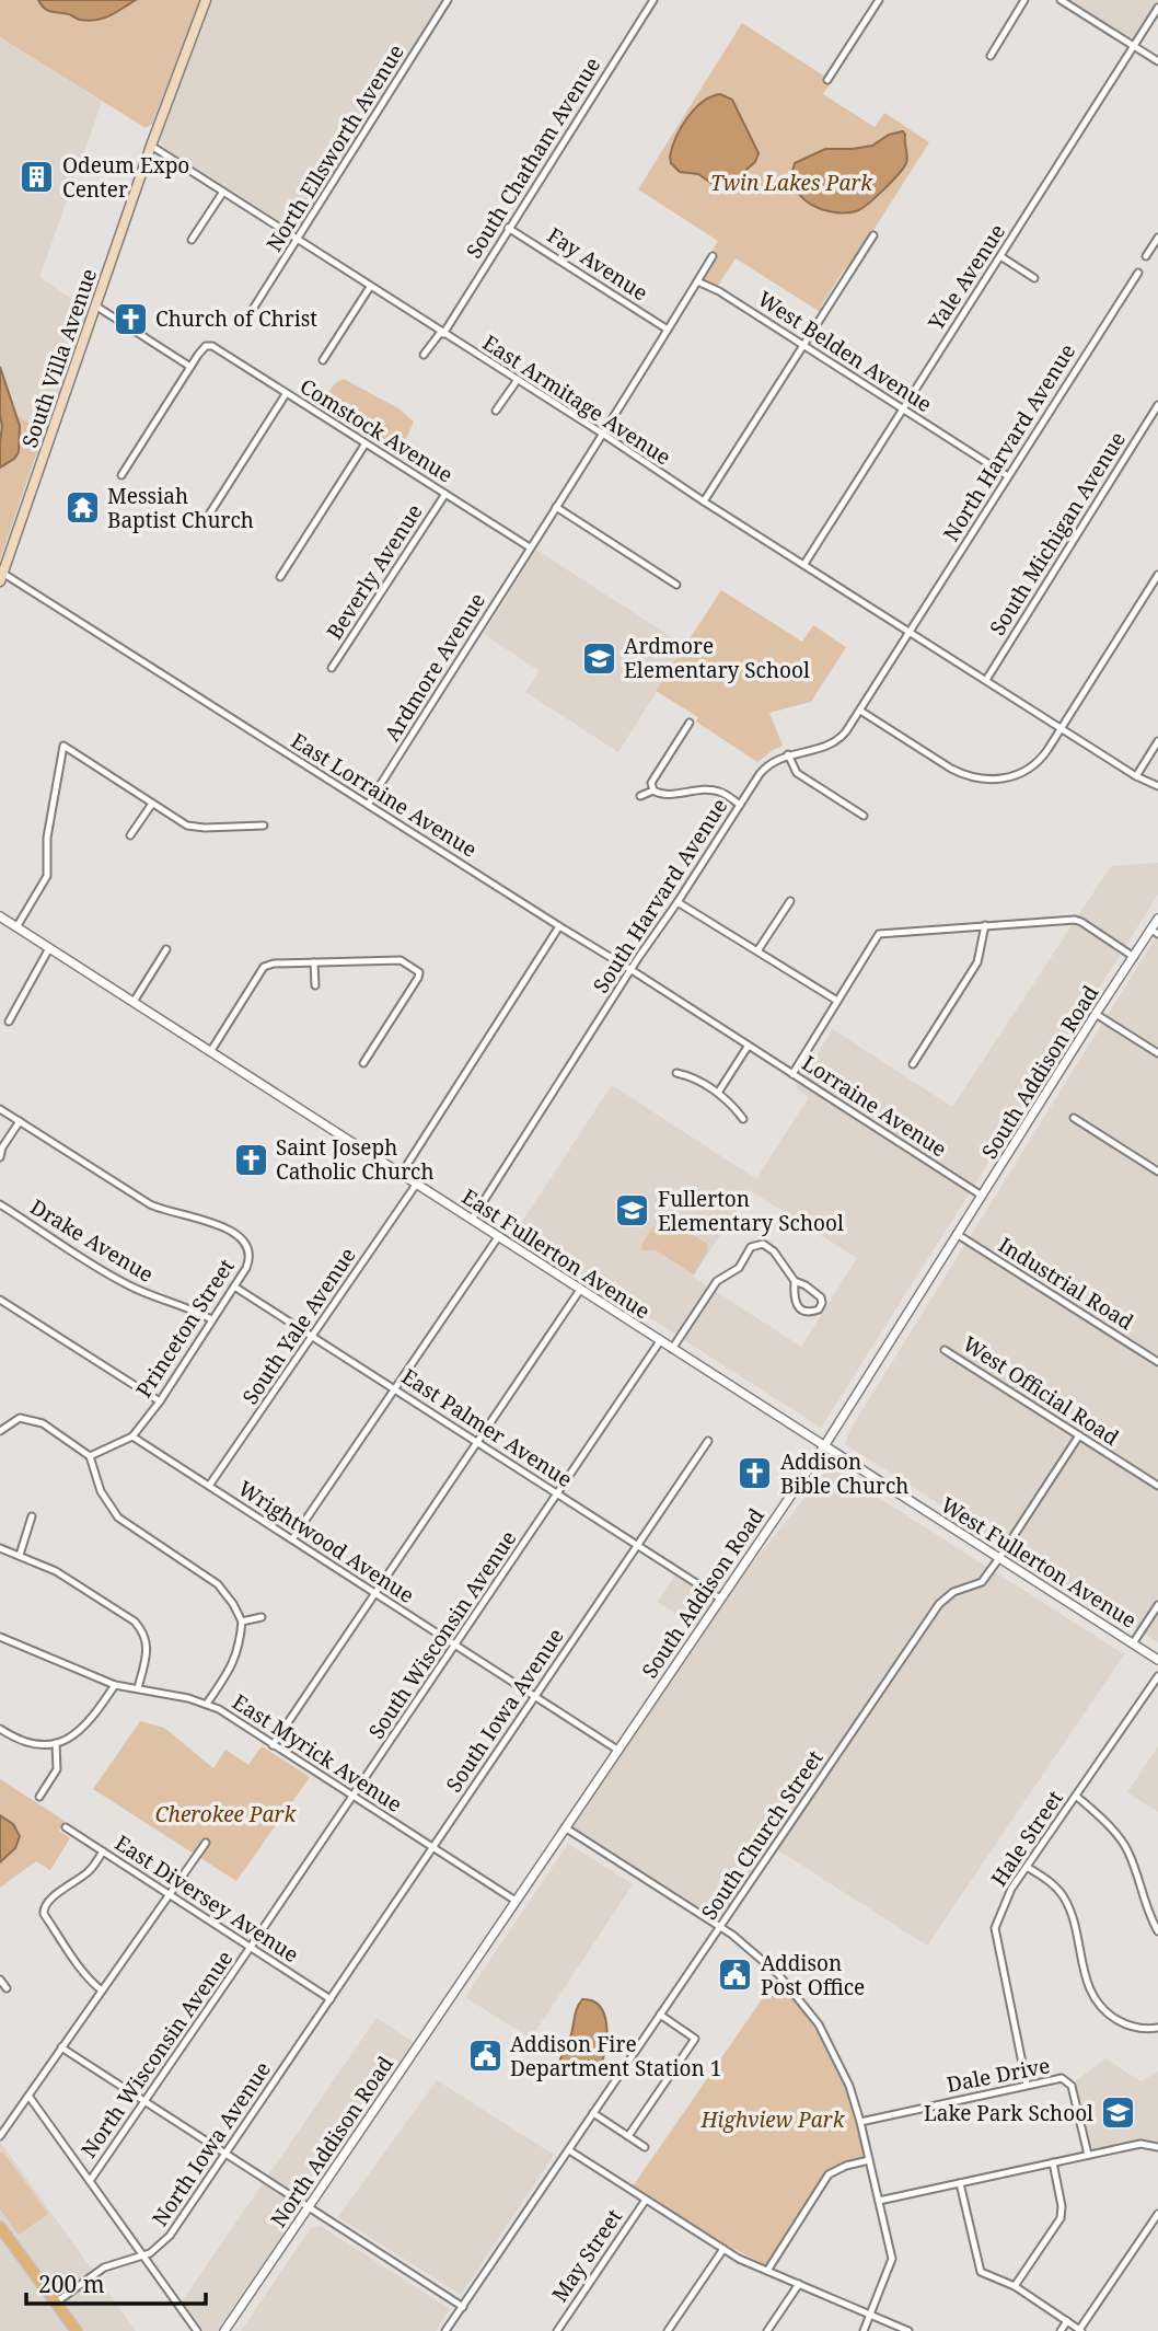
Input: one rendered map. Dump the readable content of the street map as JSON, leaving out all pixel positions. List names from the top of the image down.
{
  "streets": {
    "main road": ["South Villa Avenue"],
    "street": [
      "North Ellsworth Avenue",
      "South Chatham Avenue",
      "Fay Avenue",
      "Yale Avenue",
      "West Belden Avenue",
      "East Armitage Avenue",
      "Comstock Avenue",
      "North Harvard Avenue",
      "South Michigan Avenue",
      "Beverly Avenue",
      "Ardmore Avenue",
      "East Lorraine Avenue",
      "South Harvard Avenue",
      "South Addison Road",
      "Lorraine Avenue",
      "Drake Avenue",
      "East Fullerton Avenue",
      "Industrial Road",
      "South Yale Avenue",
      "Princeton Street",
      "West Official Road",
      "East Palmer Avenue",
      "Wrightwood Avenue",
      "West Fullerton Avenue",
      "South Wisconsin Avenue",
      "South Iowa Avenue",
      "East Myrick Avenue",
      "South Church Street",
      "Hale Street",
      "East Diversey Avenue",
      "North Wisconsin Avenue",
      "Dale Drive",
      "North Addison Road",
      "North Iowa Avenue",
      "May Street"
    ]
  },
  "crossings": [
    ["North Ellsworth Avenue", "East Armitage Avenue"],
    ["South Chatham Avenue", "Fay Avenue"],
    ["South Chatham Avenue", "East Armitage Avenue"],
    ["Yale Avenue", "West Belden Avenue"],
    ["Yale Avenue", "East Armitage Avenue"],
    ["West Belden Avenue", "North Harvard Avenue"],
    ["South Villa Avenue", "East Armitage Avenue"],
    ["South Villa Avenue", "East Lorraine Avenue"],
    ["East Armitage Avenue", "North Harvard Avenue"],
    ["East Armitage Avenue", "South Michigan Avenue"],
    ["East Armitage Avenue", "Ardmore Avenue"],
    ["East Armitage Avenue", "South Harvard Avenue"],
    ["Comstock Avenue", "Beverly Avenue"],
    ["Comstock Avenue", "Ardmore Avenue"],
    ["North Harvard Avenue", "South Harvard Avenue"],
    ["Ardmore Avenue", "East Lorraine Avenue"],
    ["East Lorraine Avenue", "South Harvard Avenue"],
    ["East Lorraine Avenue", "Lorraine Avenue"],
    ["South Harvard Avenue", "East Fullerton Avenue"],
    ["South Addison Road", "Lorraine Avenue"],
    ["South Addison Road", "East Fullerton Avenue"],
    ["South Addison Road", "Industrial Road"],
    ["South Addison Road", "East Palmer Avenue"],
    ["South Addison Road", "Wrightwood Avenue"],
    ["South Addison Road", "West Fullerton Avenue"],
    ["South Addison Road", "East Myrick Avenue"],
    ["South Addison Road", "North Addison Road"],
    ["Drake Avenue", "Princeton Street"],
    ["East Fullerton Avenue", "South Yale Avenue"],
    ["East Fullerton Avenue", "West Fullerton Avenue"],
    ["East Fullerton Avenue", "South Wisconsin Avenue"],
    ["South Yale Avenue", "East Palmer Avenue"],
    ["South Yale Avenue", "Wrightwood Avenue"],
    ["Princeton Street", "East Palmer Avenue"],
    ["Princeton Street", "Wrightwood Avenue"],
    ["West Official Road", "South Church Street"],
    ["East Palmer Avenue", "South Wisconsin Avenue"],
    ["East Palmer Avenue", "South Iowa Avenue"],
    ["Wrightwood Avenue", "South Wisconsin Avenue"],
    ["Wrightwood Avenue", "South Iowa Avenue"],
    ["West Fullerton Avenue", "South Church Street"],
    ["South Wisconsin Avenue", "East Myrick Avenue"],
    ["South Wisconsin Avenue", "East Diversey Avenue"],
    ["South Wisconsin Avenue", "North Wisconsin Avenue"],
    ["South Iowa Avenue", "East Myrick Avenue"],
    ["South Iowa Avenue", "East Diversey Avenue"],
    ["South Iowa Avenue", "North Iowa Avenue"],
    ["Hale Street", "Dale Drive"],
    ["East Diversey Avenue", "North Wisconsin Avenue"],
    ["East Diversey Avenue", "North Iowa Avenue"]
  ],
  "parks": ["Twin Lakes Park", "Cherokee Park", "Highview Park"],
  "places": {
    "building": ["Odeum Expo Center"],
    "church": ["Church of Christ", "Saint Joseph Catholic Church", "Addison Bible Church"],
    "temple": ["Messiah Baptist Church"],
    "school or university": ["Ardmore Elementary School", "Fullerton Elementary School", "Lake Park School"],
    "public building": ["Addison Post Office", "Addison Fire Department Station 1"]
  },
  "scale_bar": "200 m"
}
